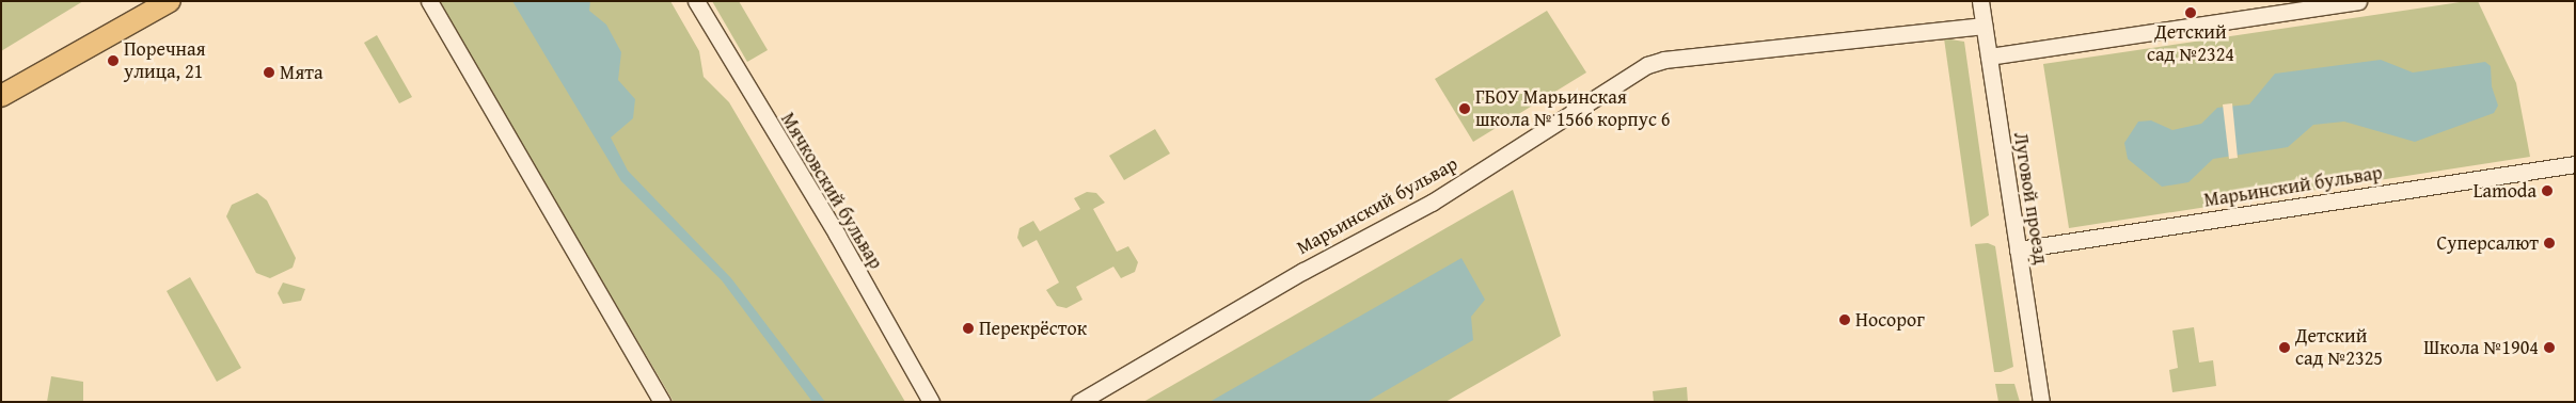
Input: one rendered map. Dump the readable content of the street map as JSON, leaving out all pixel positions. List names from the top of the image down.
{
  "streets": {
    "street": ["Марьинский бульвар", "Мячковский бульвар", "Луговой проезд"]
  },
  "crossings": [
    ["Марьинский бульвар", "Луговой проезд"]
  ],
  "places": [
    "Детский сад №2324",
    "Поречная улица, 21",
    "Мята",
    "ГБОУ Марьинская школа № 1566 корпус 6",
    "Lamoda",
    "Суперсалют",
    "Носорог",
    "Перекрёсток",
    "Детский сад №2325",
    "Школа №1904"
  ]
}
